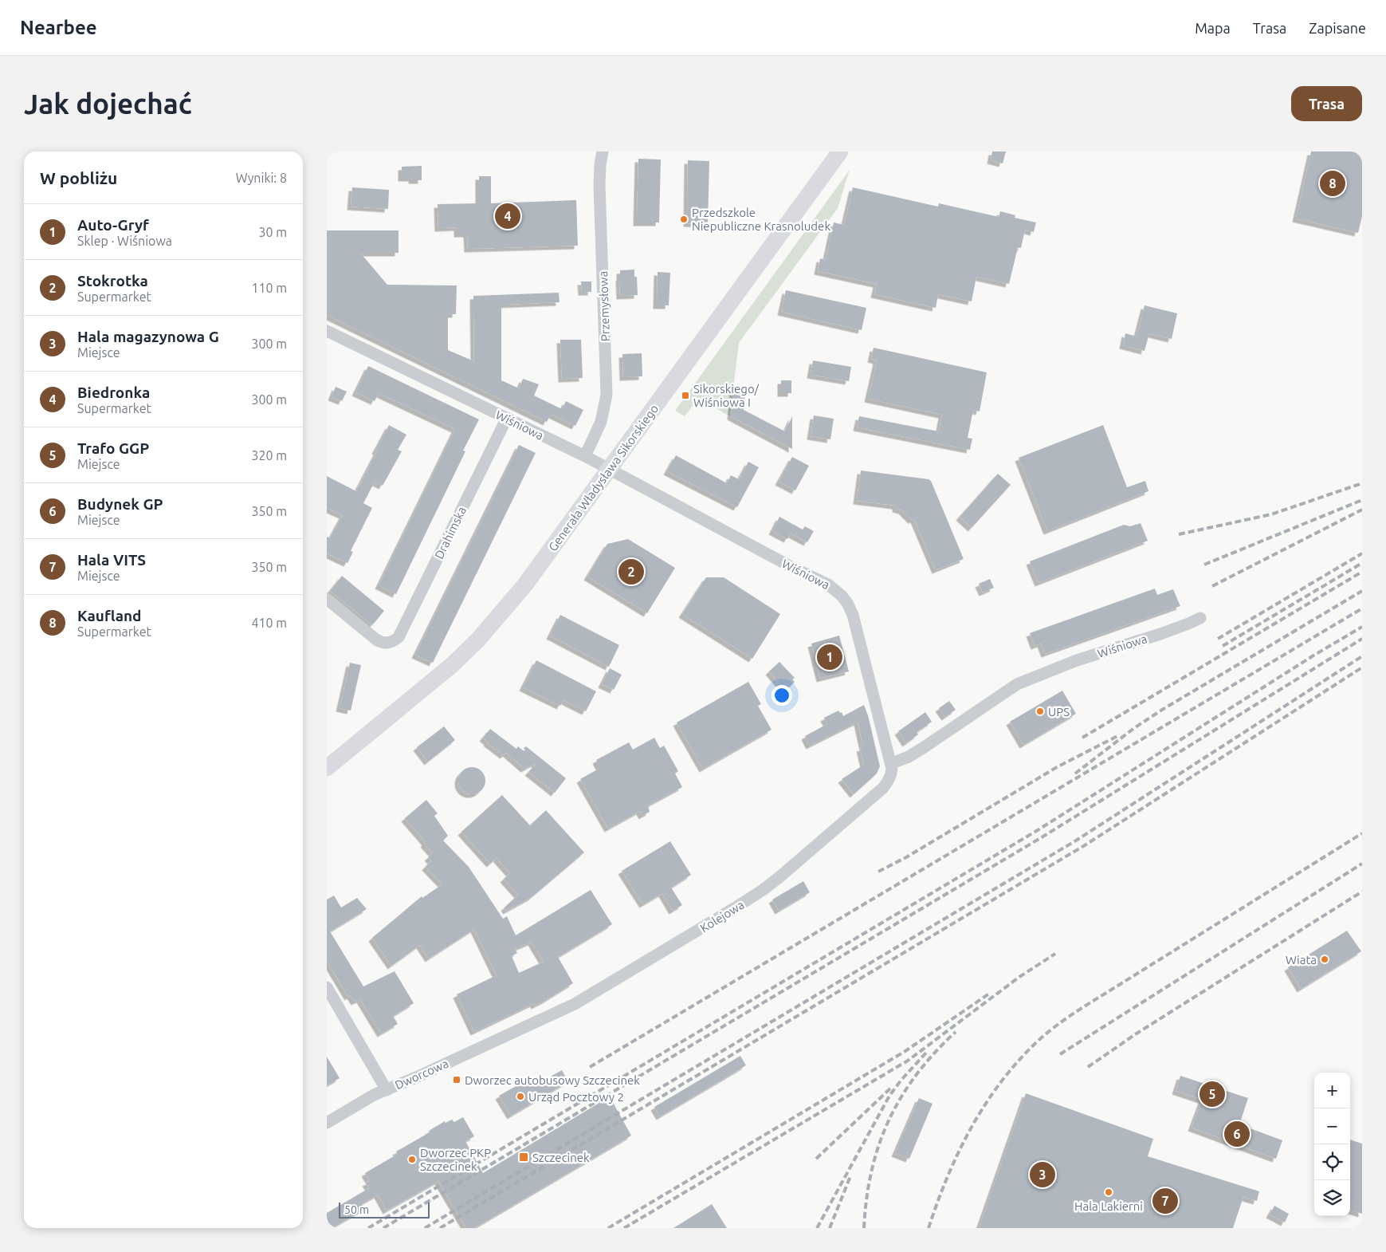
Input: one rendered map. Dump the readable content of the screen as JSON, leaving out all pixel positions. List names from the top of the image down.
{
  "streets": {
    "street": [
      "Przemysłowa",
      "Wiśniowa",
      "Generała Władysława Sikorskiego",
      "Drahimska",
      "Kolejowa",
      "Dworcowa"
    ]
  },
  "crossings": [
    ["Przemysłowa", "Wiśniowa"],
    ["Wiśniowa", "Generała Władysława Sikorskiego"],
    ["Wiśniowa", "Drahimska"],
    ["Wiśniowa", "Kolejowa"],
    ["Kolejowa", "Dworcowa"]
  ],
  "places": {
    "other": [
      "Przedszkole Niepubliczne Krasnoludek",
      "UPS",
      "Wiata",
      "Urząd Pocztowy 2",
      "Dworzec PKP Szczecinek",
      "Hala Lakierni"
    ],
    "transit": ["Sikorskiego/ Wiśniowa I", "Dworzec autobusowy Szczecinek", "Szczecinek"]
  },
  "scale_bar": "50 m",
  "page": {
    "header": "Nearbee",
    "nav": ["Mapa", "Trasa", "Zapisane"],
    "buttons": "Trasa",
    "title": "Jak dojechać",
    "heading": ["W pobliżu", "Wyniki: 8"],
    "pins": [
      "8",
      "4",
      "2",
      "1",
      "5",
      "6",
      "3",
      "7"
    ],
    "list": [
      {
        "mark": "1",
        "name": "Auto-Gryf",
        "note": "Sklep · Wiśniowa",
        "value": "30 m"
      },
      {
        "mark": "2",
        "name": "Stokrotka",
        "note": "Supermarket",
        "value": "110 m"
      },
      {
        "mark": "3",
        "name": "Hala magazynowa G",
        "note": "Miejsce",
        "value": "300 m"
      },
      {
        "mark": "4",
        "name": "Biedronka",
        "note": "Supermarket",
        "value": "300 m"
      },
      {
        "mark": "5",
        "name": "Trafo GGP",
        "note": "Miejsce",
        "value": "320 m"
      },
      {
        "mark": "6",
        "name": "Budynek GP",
        "note": "Miejsce",
        "value": "350 m"
      },
      {
        "mark": "7",
        "name": "Hala VITS",
        "note": "Miejsce",
        "value": "350 m"
      },
      {
        "mark": "8",
        "name": "Kaufland",
        "note": "Supermarket",
        "value": "410 m"
      }
    ],
    "map_buttons": ["+", "−"],
    "scale": "50 m"
  }
}
